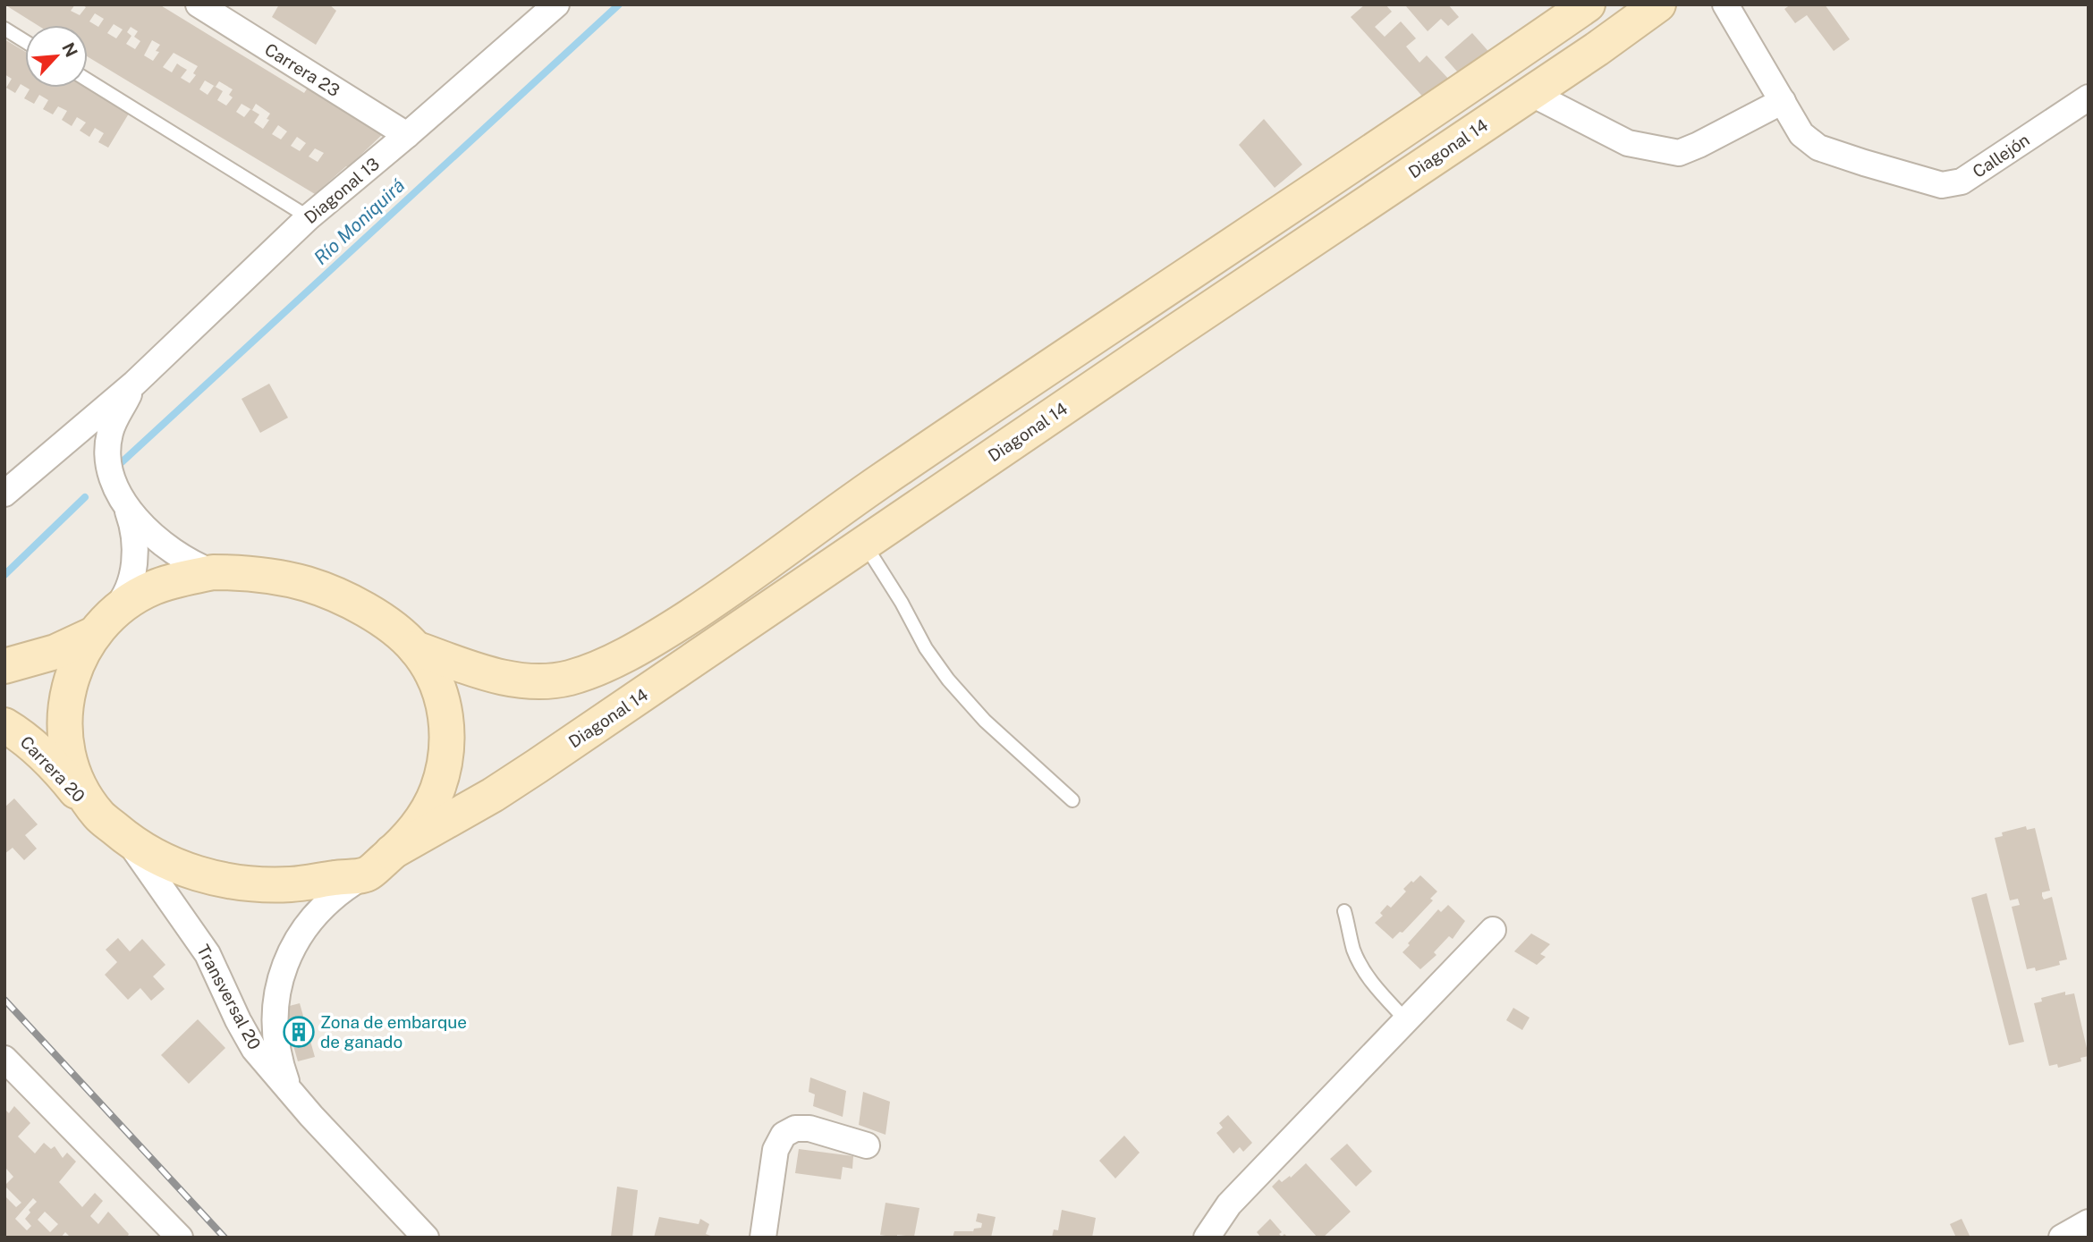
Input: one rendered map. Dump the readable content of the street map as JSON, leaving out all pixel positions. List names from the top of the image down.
{
  "streets": {
    "street": [
      "Carrera 23",
      "Diagonal 14",
      "Callejón",
      "Diagonal 13",
      "Carrera 20",
      "Transversal 20"
    ]
  },
  "crossings": [
    ["Carrera 23", "Diagonal 13"]
  ],
  "water": ["Río Moniquirá"],
  "places": {
    "building": ["Zona de embarque de ganado"]
  },
  "north": "top right"
}
